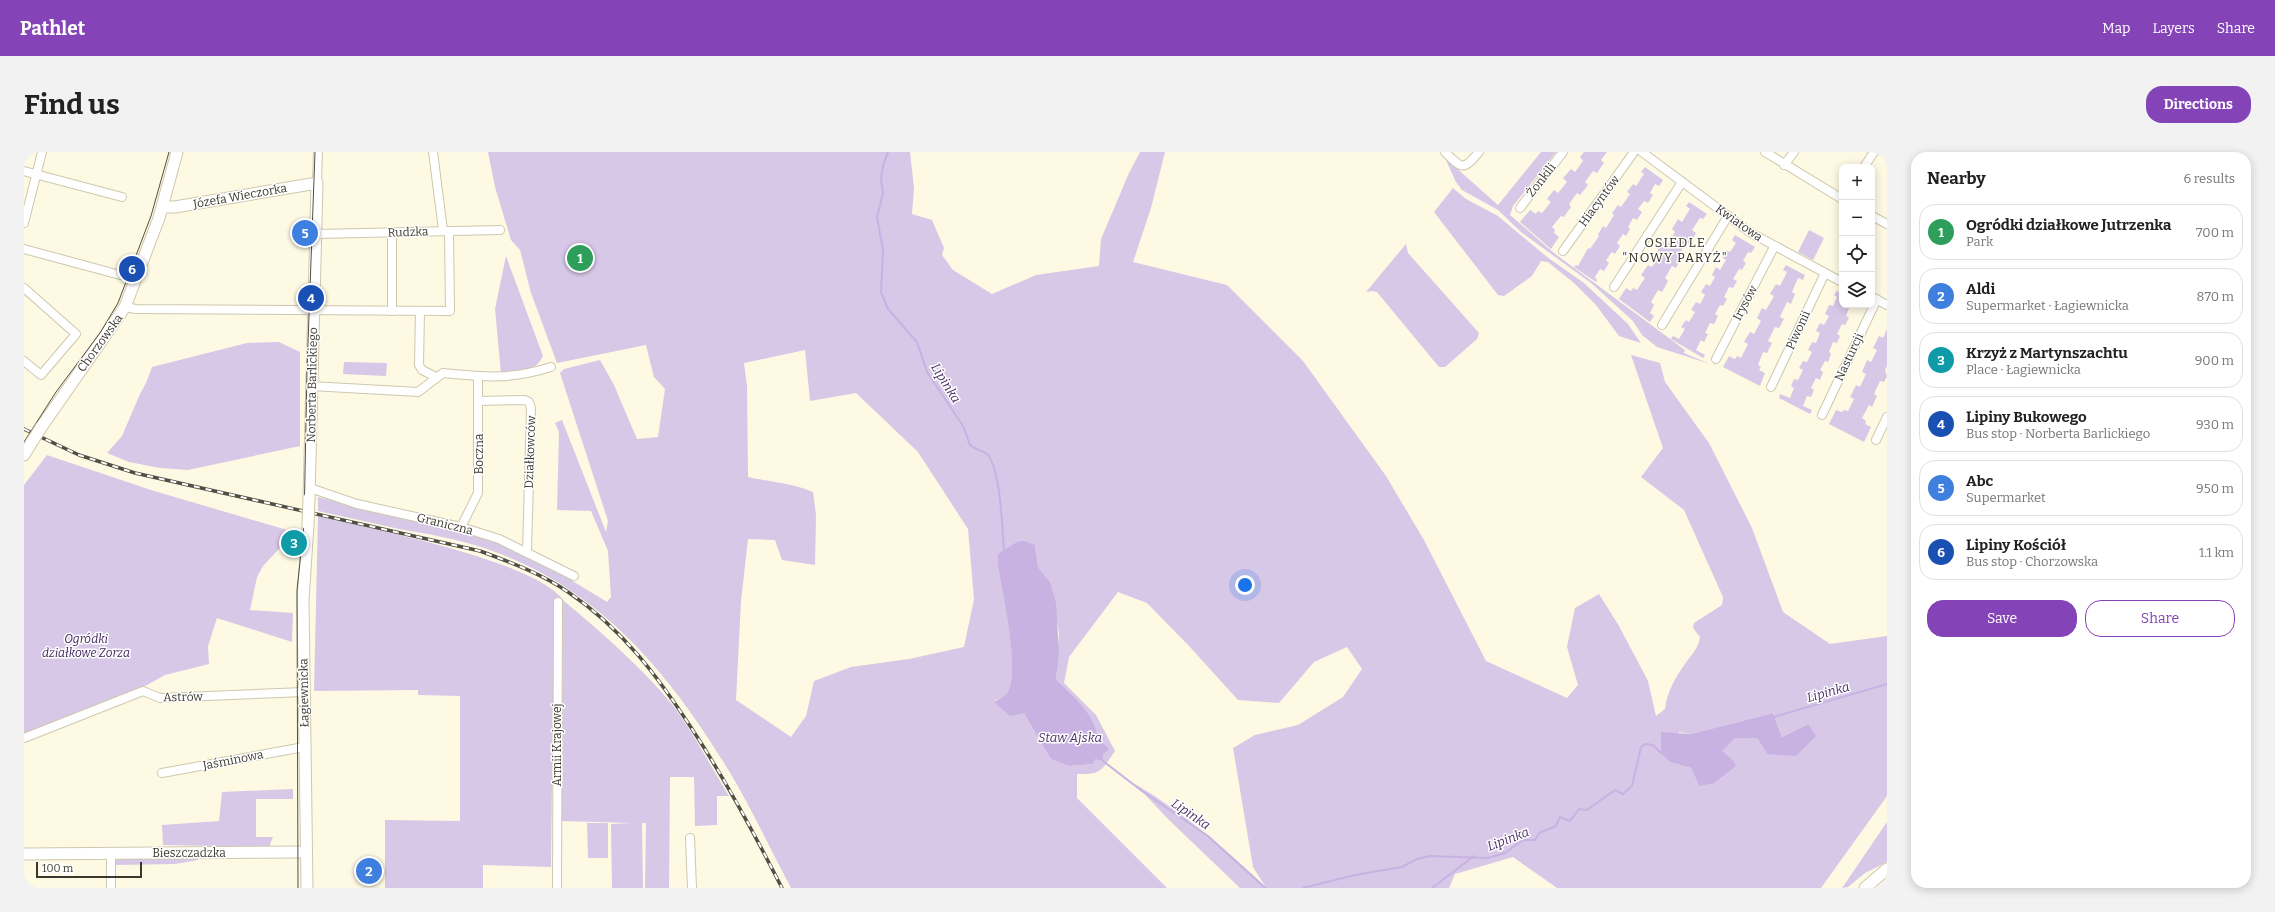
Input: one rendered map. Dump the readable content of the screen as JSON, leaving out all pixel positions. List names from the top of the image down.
{
  "streets": {
    "street": [
      "Żonkili",
      "Józefa Wieczorka",
      "Hiacyntów",
      "Kwiatowa",
      "Rudzka",
      "Irysów",
      "Piwonii",
      "Chorzowska",
      "Nasturcji",
      "Norberta Barlickiego",
      "Działkowców",
      "Boczna",
      "Graniczna",
      "Łagiewnicka",
      "Astrów",
      "Armii Krajowej",
      "Jaśminowa",
      "Bieszczadzka"
    ]
  },
  "crossings": [
    ["Józefa Wieczorka", "Chorzowska"],
    ["Józefa Wieczorka", "Norberta Barlickiego"],
    ["Kwiatowa", "Irysów"],
    ["Kwiatowa", "Piwonii"],
    ["Rudzka", "Norberta Barlickiego"],
    ["Norberta Barlickiego", "Graniczna"],
    ["Norberta Barlickiego", "Łagiewnicka"],
    ["Działkowców", "Boczna"],
    ["Działkowców", "Graniczna"],
    ["Boczna", "Graniczna"],
    ["Graniczna", "Łagiewnicka"],
    ["Łagiewnicka", "Astrów"],
    ["Łagiewnicka", "Jaśminowa"],
    ["Łagiewnicka", "Bieszczadzka"]
  ],
  "districts": ["OSIEDLE \"NOWY PARYŻ\""],
  "water": ["Lipinka", "Staw Ajska"],
  "parks": ["Ogródki działkowe Zorza"],
  "scale_bar": "100 m",
  "page": {
    "header": "Pathlet",
    "nav": ["Map", "Layers", "Share"],
    "buttons": [
      "Directions",
      ["Save", "Share"]
    ],
    "title": "Find us",
    "heading": ["Nearby", "6 results"],
    "map_buttons": ["+", "−"],
    "list": [
      {
        "mark": "1",
        "name": "Ogródki działkowe Jutrzenka",
        "note": "Park",
        "value": "700 m"
      },
      {
        "mark": "2",
        "name": "Aldi",
        "note": "Supermarket · Łagiewnicka",
        "value": "870 m"
      },
      {
        "mark": "3",
        "name": "Krzyż z Martynszachtu",
        "note": "Place · Łagiewnicka",
        "value": "900 m"
      },
      {
        "mark": "4",
        "name": "Lipiny Bukowego",
        "note": "Bus stop · Norberta Barlickiego",
        "value": "930 m"
      },
      {
        "mark": "5",
        "name": "Abc",
        "note": "Supermarket",
        "value": "950 m"
      },
      {
        "mark": "6",
        "name": "Lipiny Kościół",
        "note": "Bus stop · Chorzowska",
        "value": "1.1 km"
      }
    ],
    "pins": [
      "5",
      "1",
      "6",
      "4",
      "3",
      "2"
    ],
    "scale": "100 m"
  }
}
